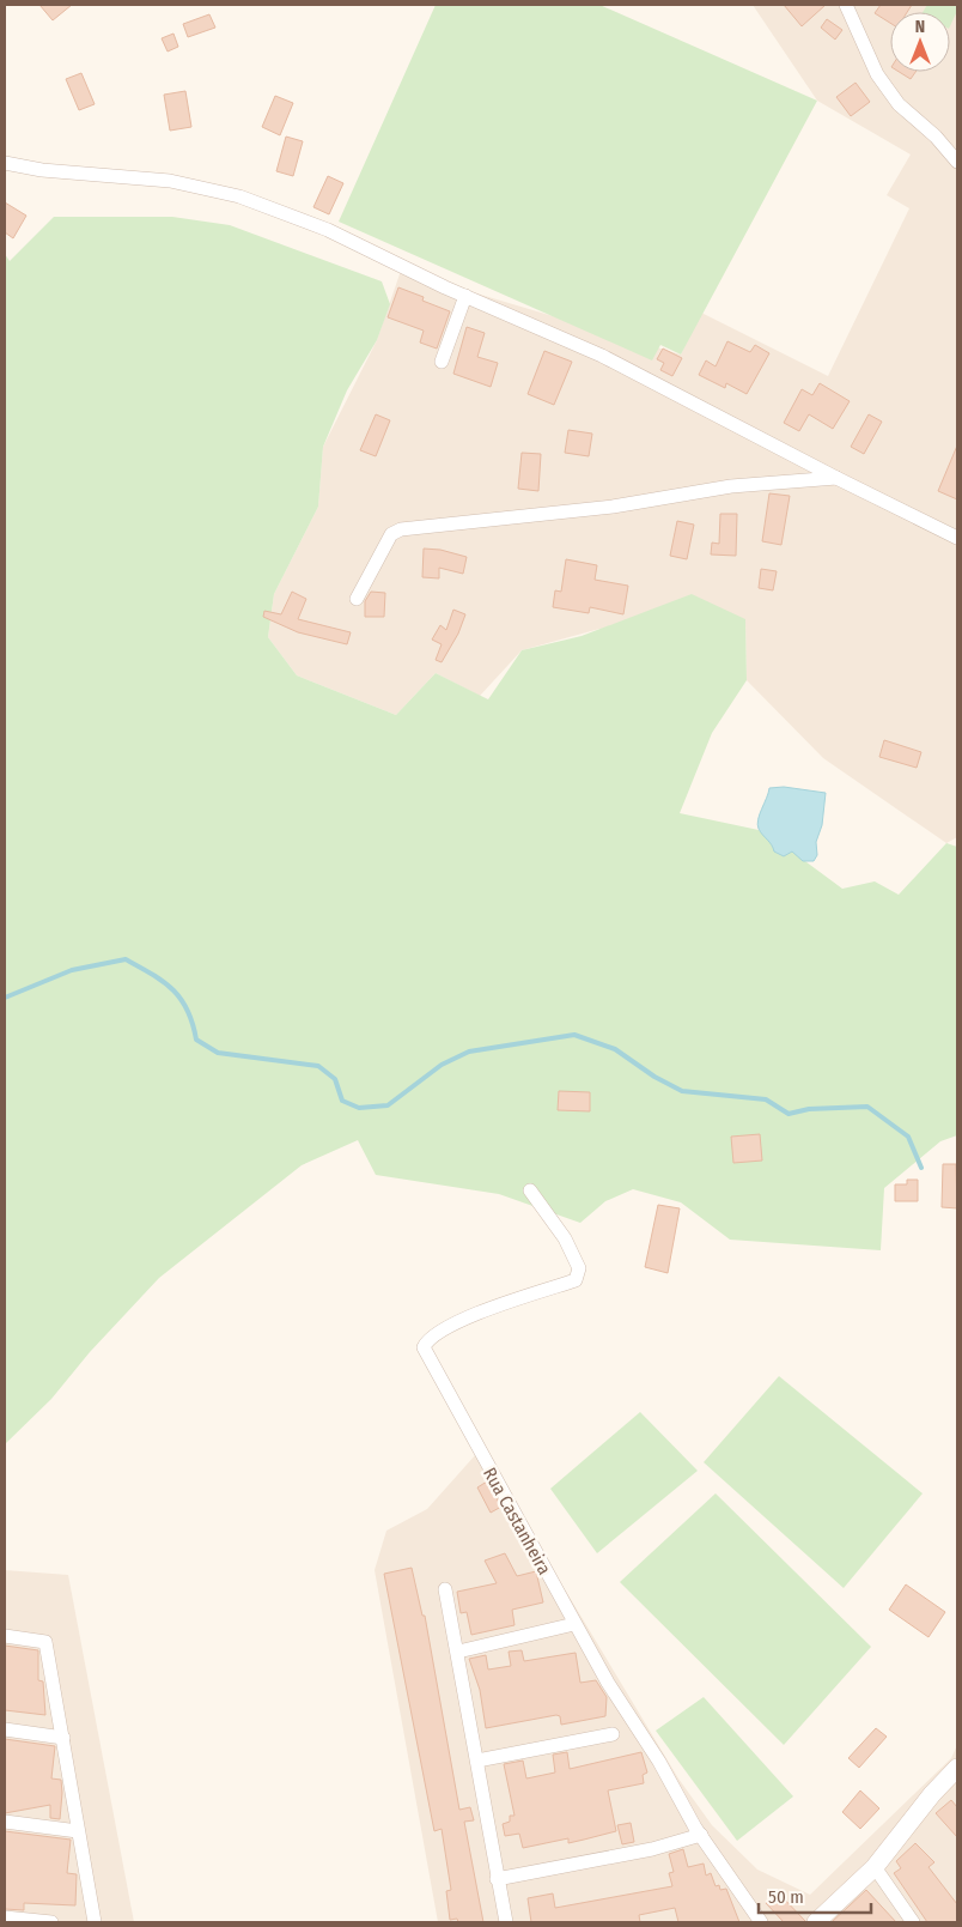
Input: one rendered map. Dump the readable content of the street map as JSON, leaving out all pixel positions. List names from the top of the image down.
{
  "streets": {
    "street": ["Rua Castanheira"]
  },
  "scale_bar": "50 m",
  "north": "top"
}
